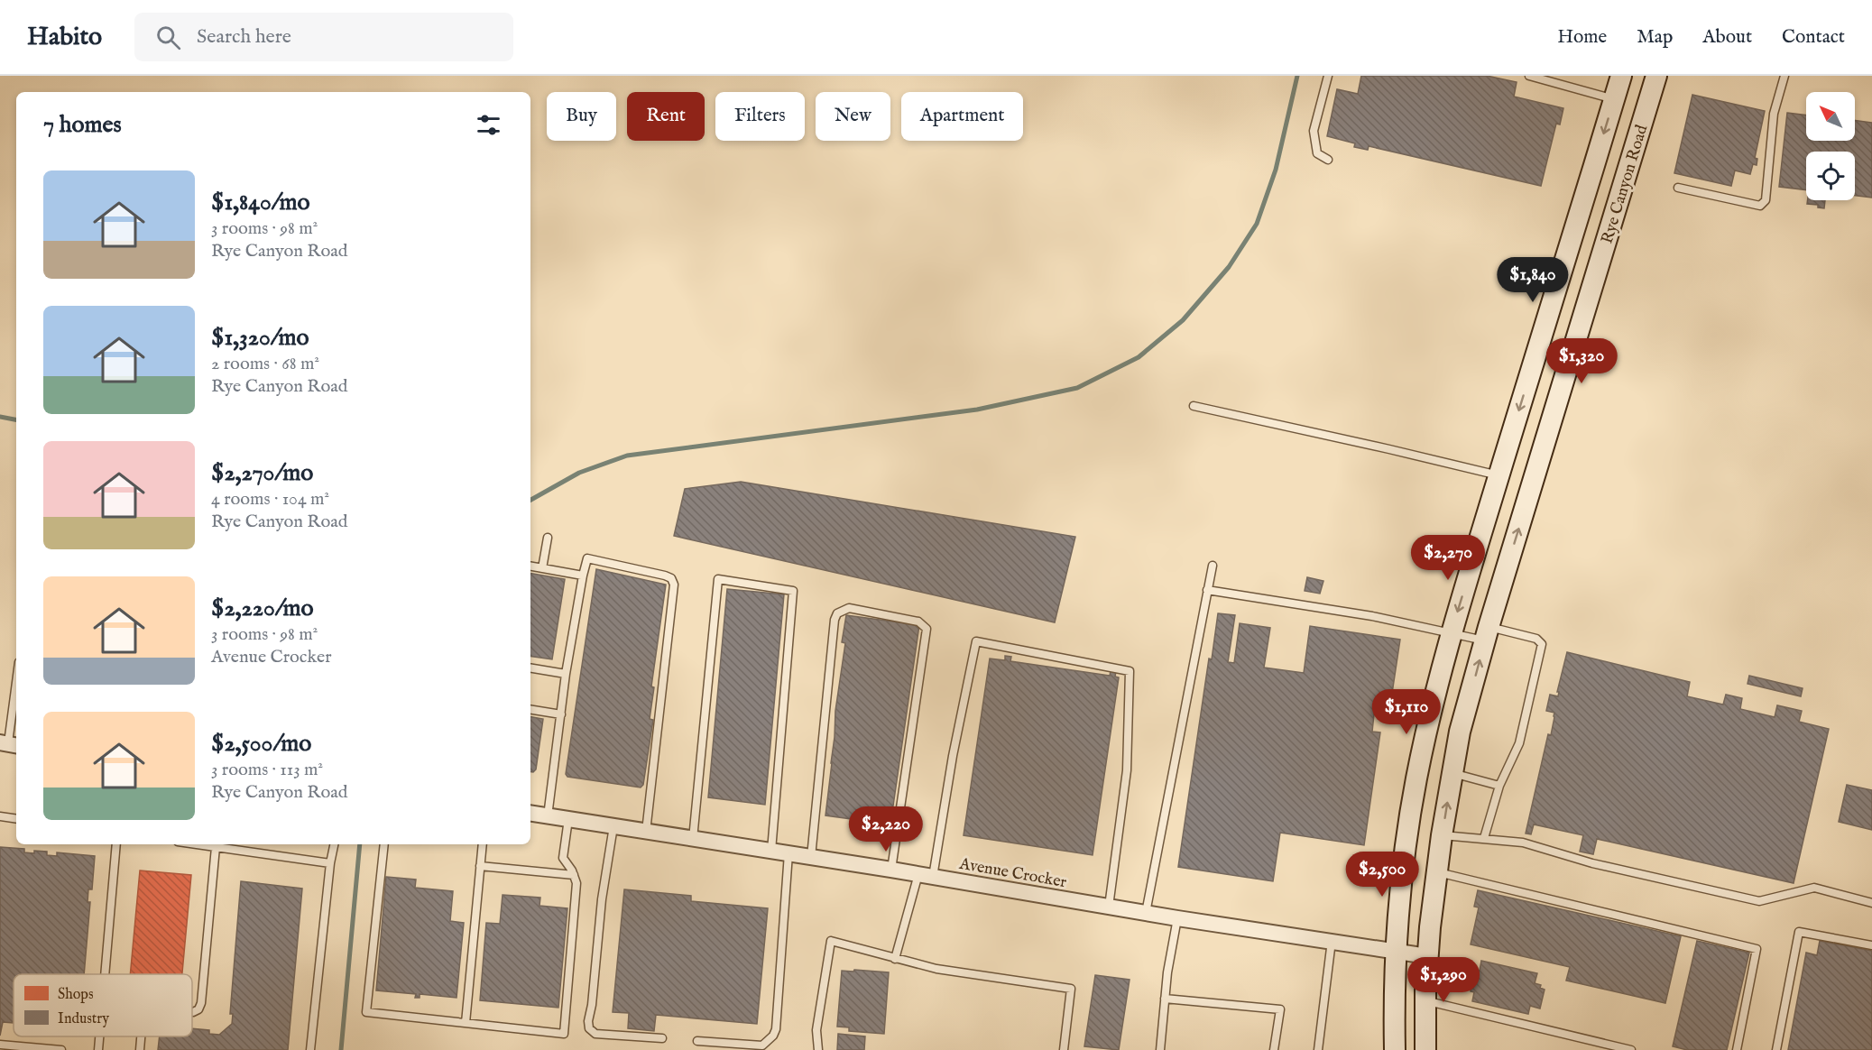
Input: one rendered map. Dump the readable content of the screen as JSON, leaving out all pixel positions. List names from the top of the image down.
{
  "streets": {
    "main road": ["Rye Canyon Road"],
    "street": ["Avenue Crocker"]
  },
  "crossings": [
    ["Rye Canyon Road", "Avenue Crocker"]
  ],
  "legend": ["Shops", "Industry"],
  "north": "top left",
  "page": {
    "header": "Habito",
    "search": "Search here",
    "nav": [
      "Home",
      "Map",
      "About",
      "Contact"
    ],
    "chip": [
      "Buy",
      "Rent",
      "Filters",
      "New",
      "Apartment"
    ],
    "heading": "7 homes",
    "list": [
      {
        "name": "$1,840/mo",
        "note": "3 rooms · 98 m² · Rye Canyon Road"
      },
      {
        "name": "$1,320/mo",
        "note": "2 rooms · 68 m² · Rye Canyon Road"
      },
      {
        "name": "$2,270/mo",
        "note": "4 rooms · 104 m² · Rye Canyon Road"
      },
      {
        "name": "$2,220/mo",
        "note": "3 rooms · 98 m² · Avenue Crocker"
      },
      {
        "name": "$2,500/mo",
        "note": "3 rooms · 113 m² · Rye Canyon Road"
      }
    ],
    "price": [
      "$1,840",
      "$1,320",
      "$2,270",
      "$1,110",
      "$2,220",
      "$2,500",
      "$1,290"
    ]
  }
}
